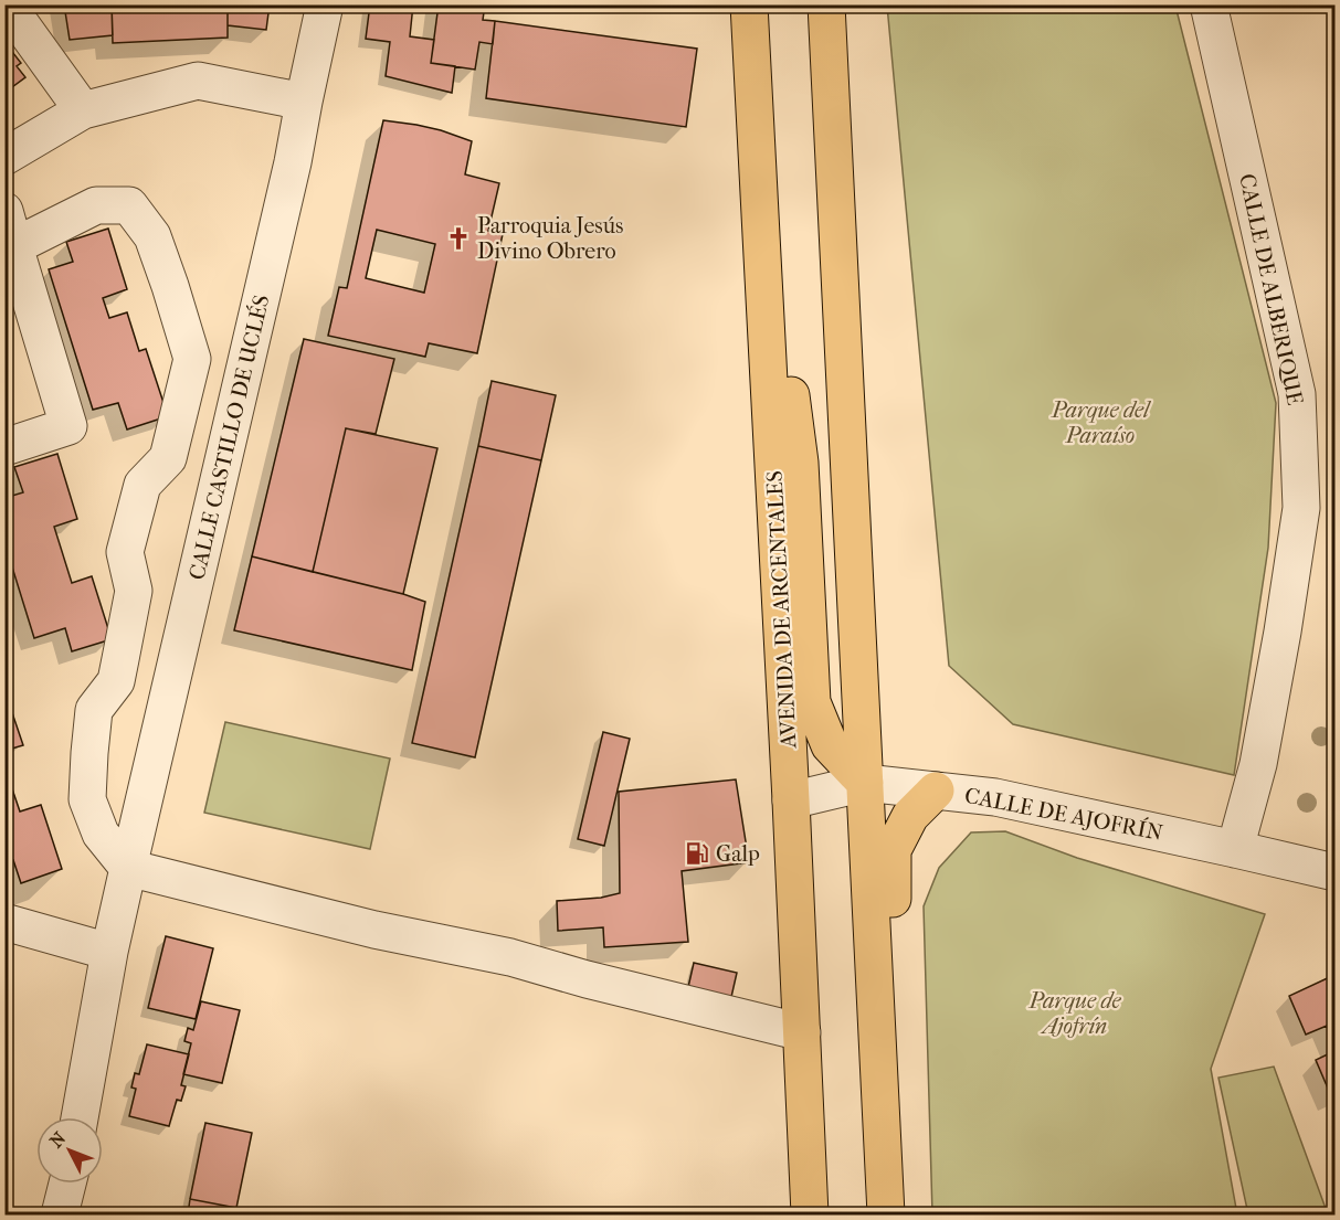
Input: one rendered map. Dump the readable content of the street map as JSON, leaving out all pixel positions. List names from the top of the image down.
{
  "streets": {
    "main road": ["AVENIDA DE ARCENTALES"],
    "street": ["CALLE DE ALBERIQUE", "CALLE CASTILLO DE UCLÉS", "CALLE DE AJOFRÍN"]
  },
  "crossings": [
    ["CALLE DE ALBERIQUE", "CALLE DE AJOFRÍN"],
    ["AVENIDA DE ARCENTALES", "CALLE DE AJOFRÍN"]
  ],
  "parks": ["Parque del Paraíso", "Parque de Ajofrín"],
  "places": {
    "church": ["Parroquia Jesús Divino Obrero"],
    "fuel station": ["Galp"]
  },
  "north": "top left"
}
